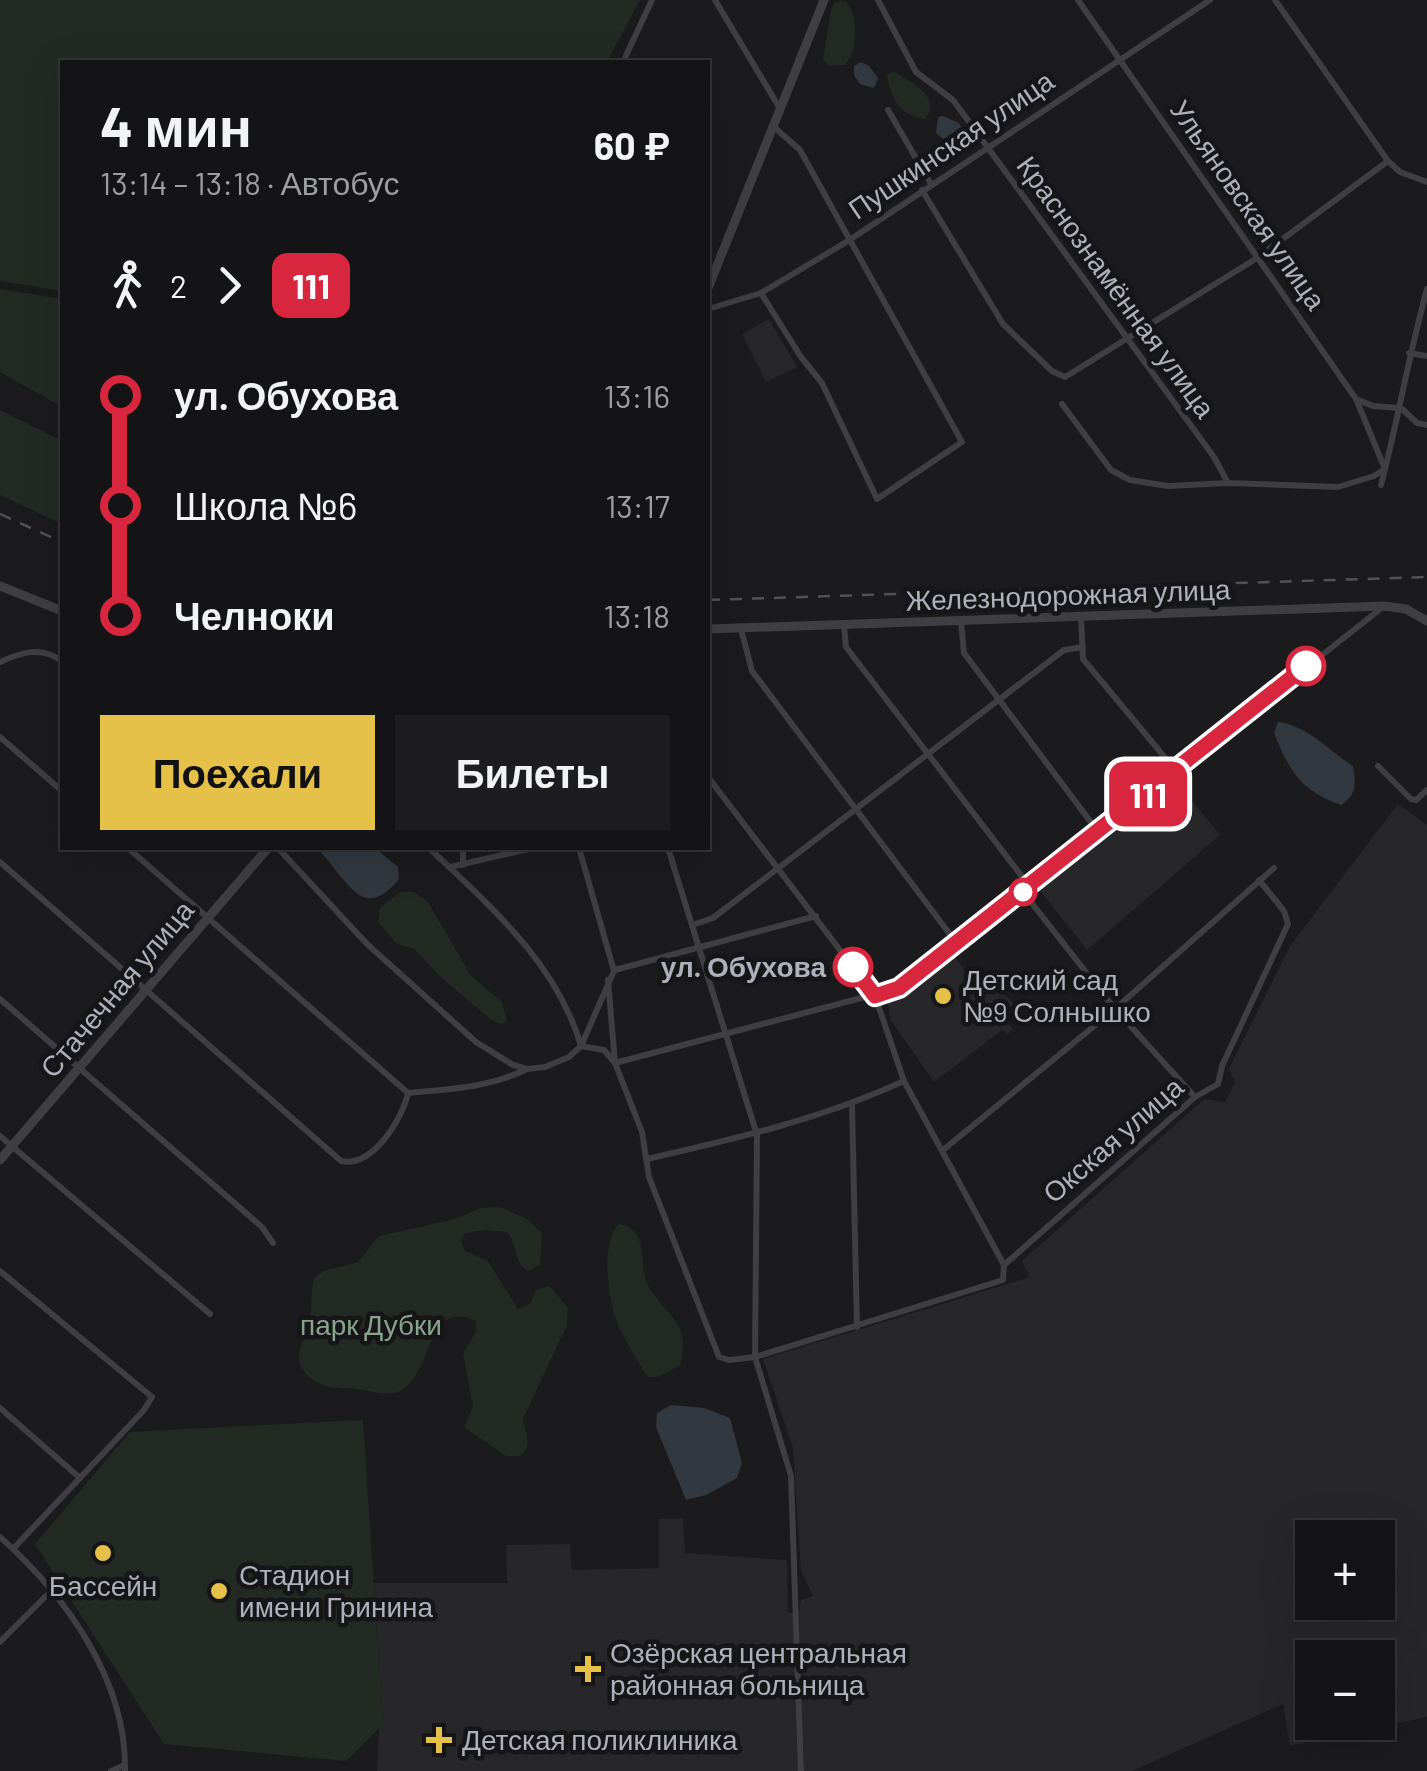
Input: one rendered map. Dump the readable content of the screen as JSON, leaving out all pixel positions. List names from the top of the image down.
{
  "streets": {
    "street": [
      "Пушкинская улица",
      "Ульяновская улица",
      "Краснознамённая улица",
      "Железнодорожная улица",
      "Стачечная улица",
      "Окская улица"
    ]
  },
  "crossings": [
    ["Пушкинская улица", "Ульяновская улица"],
    ["Пушкинская улица", "Краснознамённая улица"]
  ],
  "parks": ["парк Дубки"],
  "places": {
    "other": [
      "ул. Обухова",
      "Детский сад №9 Солнышко",
      "Бассейн",
      "Стадион имени Гринина"
    ],
    "health": ["Озёрская центральная районная больница", "Детская поликлиника"]
  },
  "lines": ["bus line 111"],
  "page": {
    "on_map": "111",
    "heading": ["4 мин", "13:14 – 13:18 · Автобус", "60 ₽"],
    "legs": ["2", "111"],
    "list": [
      {
        "name": "ул. Обухова",
        "value": "13:16"
      },
      {
        "name": "Школа №6",
        "value": "13:17"
      },
      {
        "name": "Челноки",
        "value": "13:18"
      }
    ],
    "buttons": ["Поехали", "Билеты"],
    "map_buttons": ["+", "−"]
  }
}
